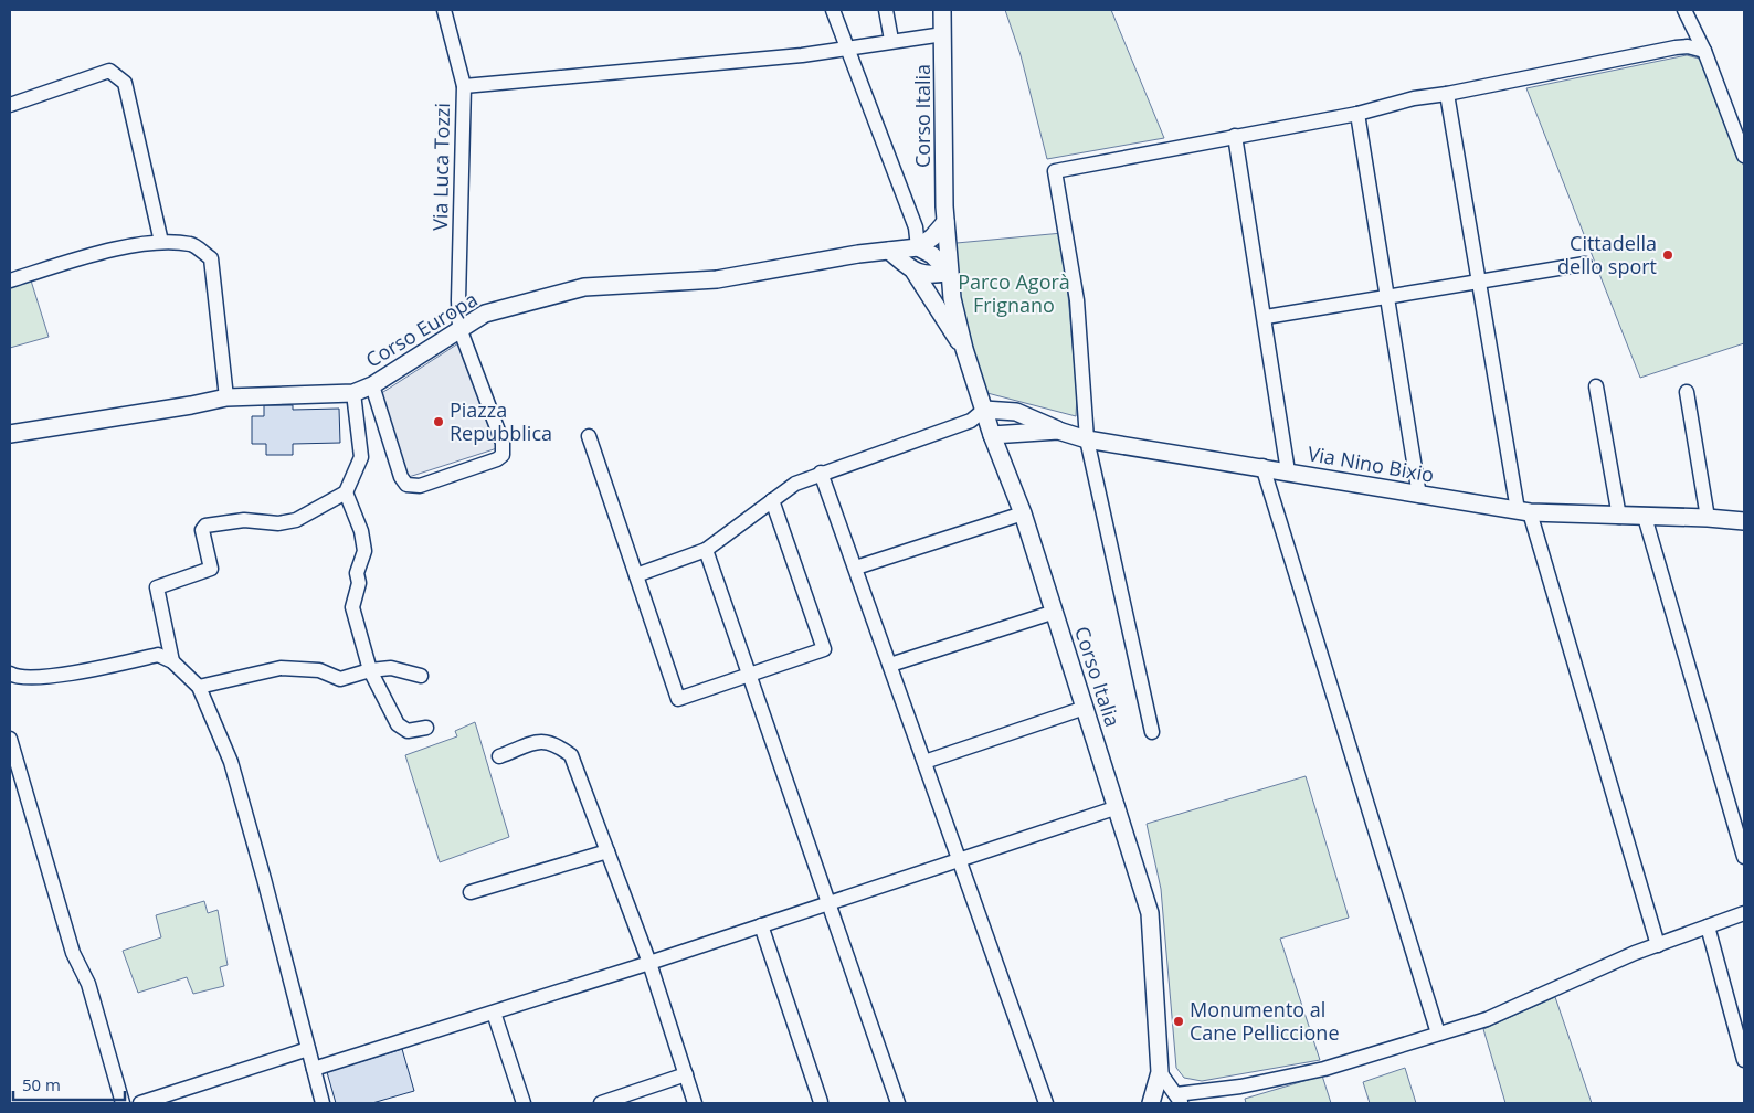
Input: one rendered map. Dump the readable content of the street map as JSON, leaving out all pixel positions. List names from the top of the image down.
{
  "streets": {
    "street": [
      "Corso Italia",
      "Via Luca Tozzi",
      "Corso Europa",
      "Via Nino Bixio"
    ]
  },
  "crossings": [
    ["Corso Italia", "Via Nino Bixio"],
    ["Via Luca Tozzi", "Corso Europa"]
  ],
  "parks": ["Parco Agorà Frignano"],
  "places": ["Cittadella dello sport", "Piazza Repubblica", "Monumento al Cane Pelliccione"],
  "scale_bar": "50 m"
}
